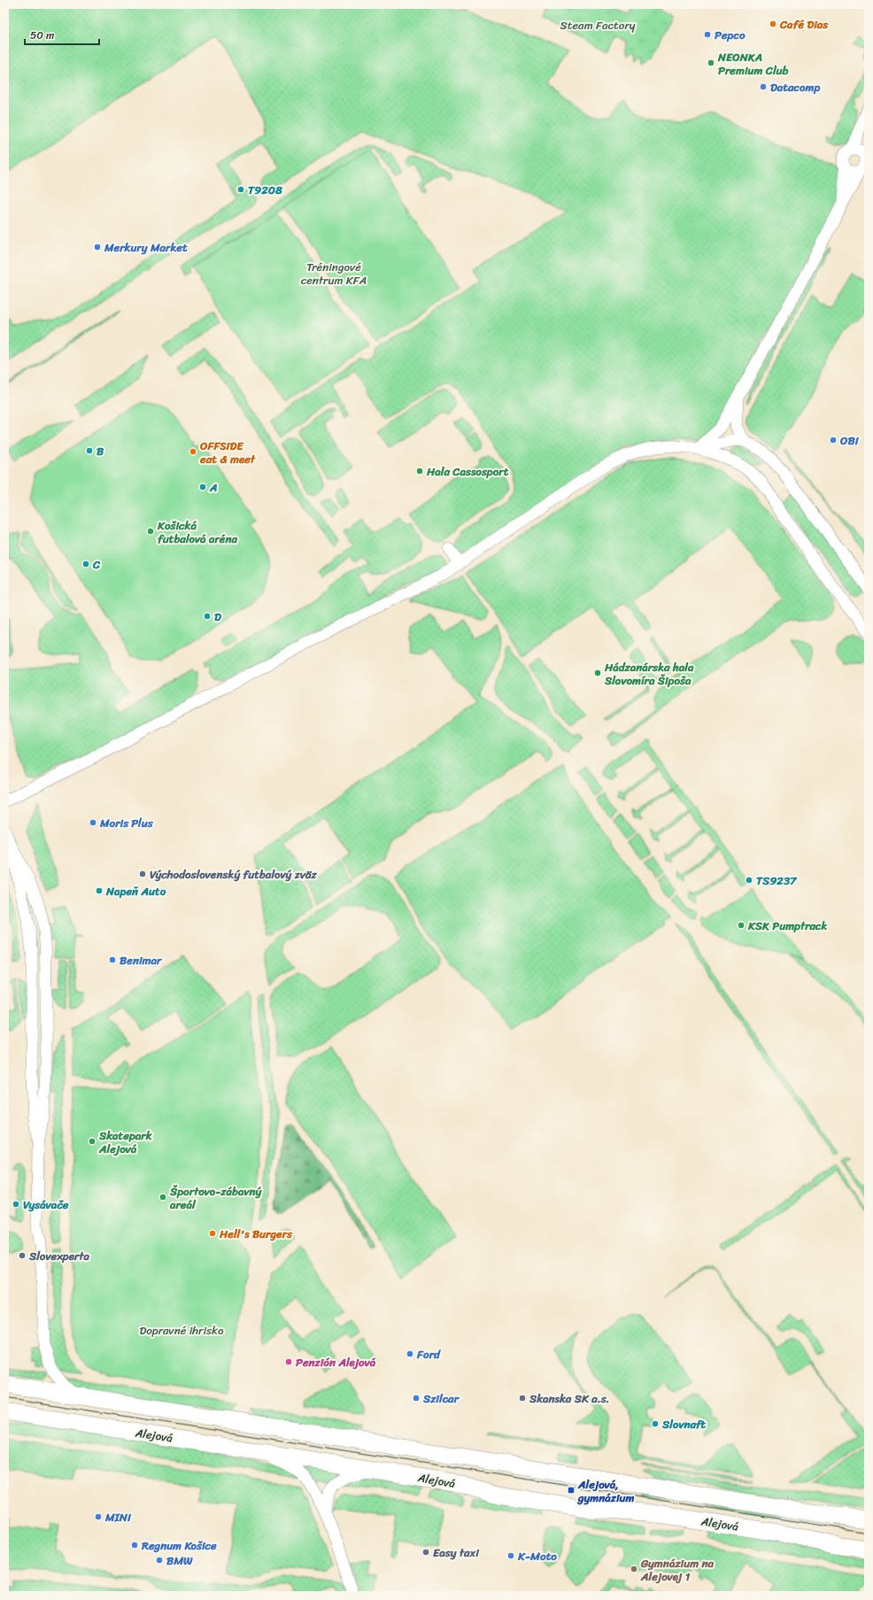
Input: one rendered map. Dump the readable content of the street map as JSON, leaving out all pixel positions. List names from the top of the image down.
{
  "streets": {
    "street": ["Alejová"]
  },
  "parks": ["Steam Factory", "Tréningové centrum KFA", "Dopravné ihrisko"],
  "places": {
    "other": [
      "Café Dias",
      "Pepco",
      "NEONKA Premium Club",
      "Datacomp",
      "T9208",
      "Merkury Market",
      "OBI",
      "B",
      "OFFSIDE eat & meet",
      "Hala Cassosport",
      "A",
      "Košická futbalová aréna",
      "C",
      "D",
      "Hádzanárska hala Slavomíra Šipoša",
      "Moris Plus",
      "Východoslovenský futbalový zväz",
      "TS9237",
      "Napeň Auto",
      "KSK Pumptrack",
      "Benimar",
      "Skatepark Alejová",
      "Športovo-zábavný areál",
      "Vysávače",
      "Hell's Burgers",
      "Slovexperta",
      "Ford",
      "Penzión Alejová",
      "Szilcar",
      "Skanska SK a.s.",
      "Slovnaft",
      "MINI",
      "Regnum Košice",
      "Easy taxi",
      "K-Moto",
      "BMW",
      "Gymnázium na Alejovej 1"
    ],
    "transit": ["Alejová, gymnázium"]
  },
  "scale_bar": "50 m"
}
